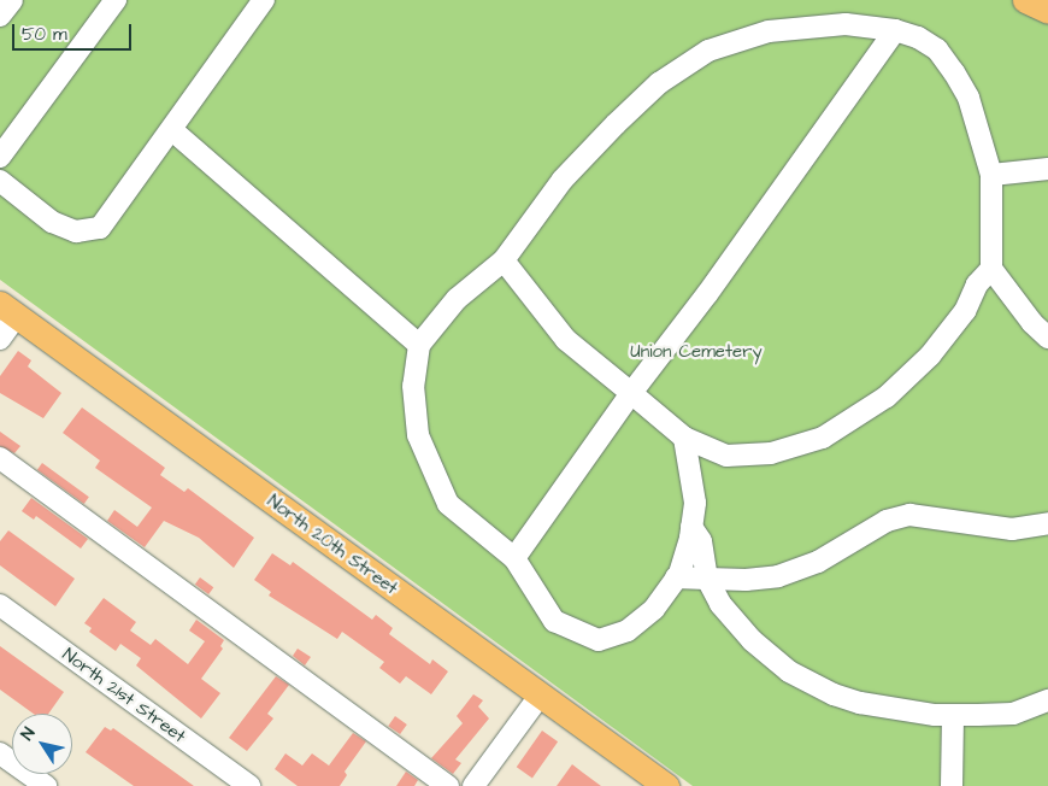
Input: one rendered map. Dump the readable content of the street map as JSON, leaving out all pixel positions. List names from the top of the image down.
{
  "streets": {
    "main road": ["North 20th Street"],
    "street": ["North 21st Street"]
  },
  "parks": ["Union Cemetery"],
  "scale_bar": "50 m",
  "north": "top left"
}
